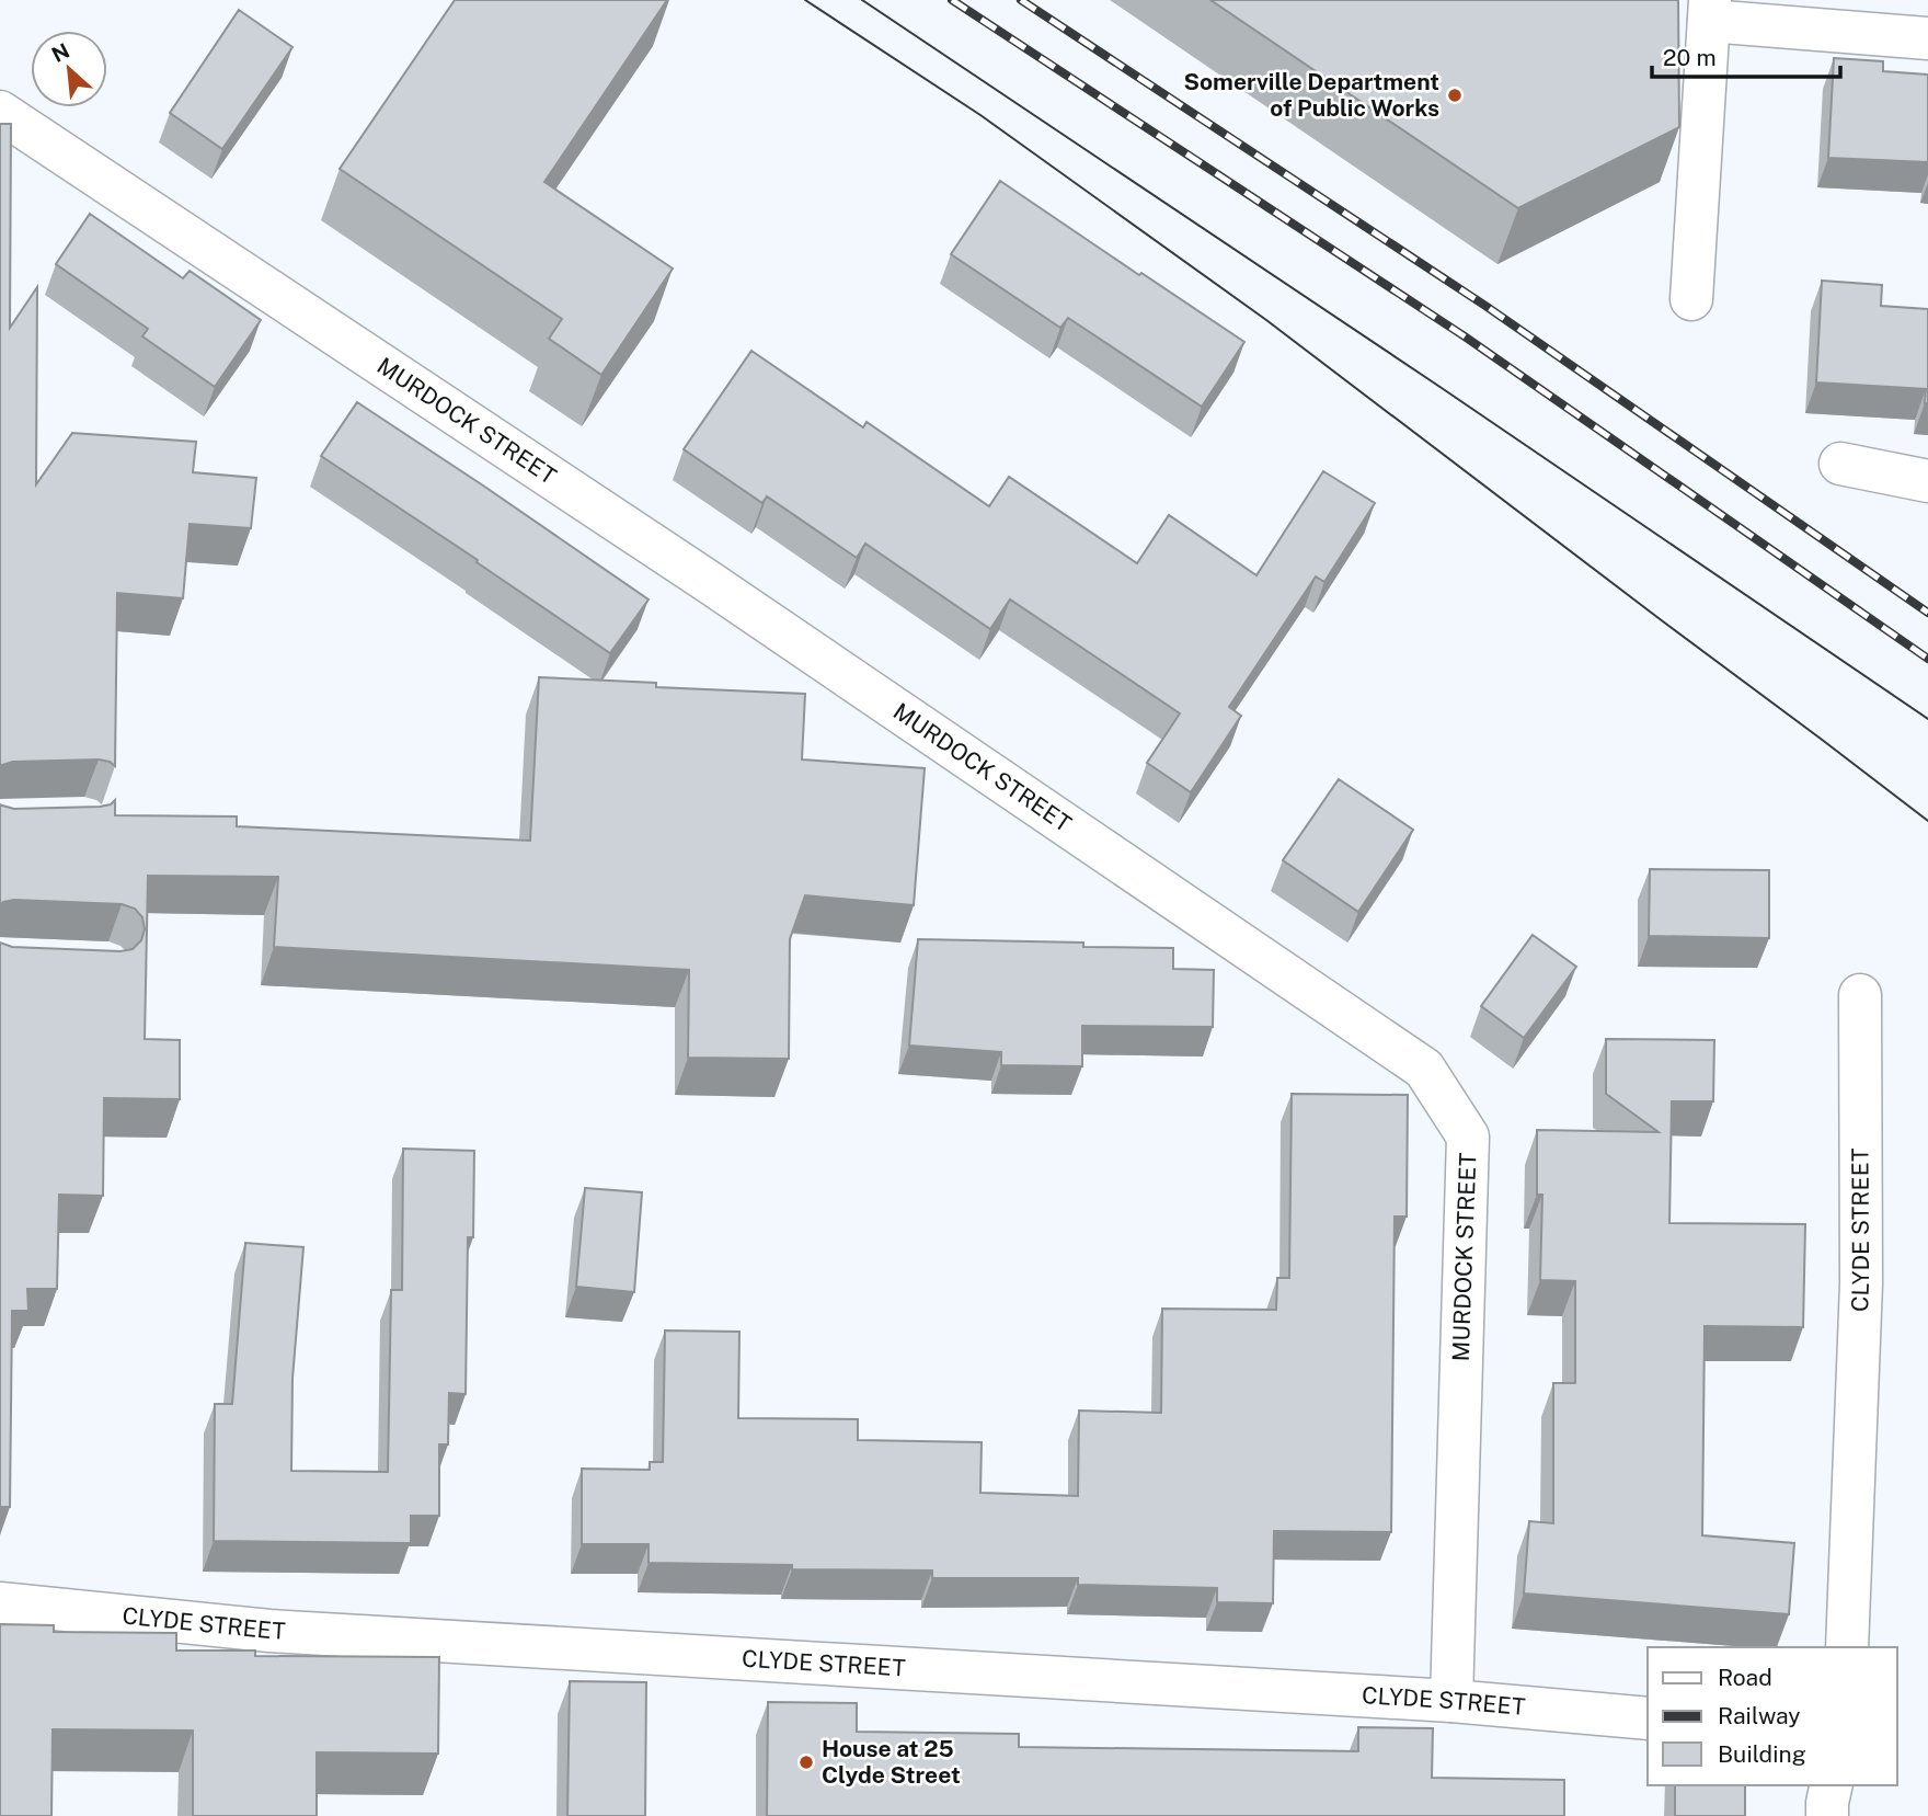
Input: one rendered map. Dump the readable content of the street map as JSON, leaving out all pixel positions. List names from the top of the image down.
{
  "streets": {
    "street": ["MURDOCK STREET", "CLYDE STREET"]
  },
  "crossings": [
    ["MURDOCK STREET", "CLYDE STREET"]
  ],
  "places": ["Somerville Department of Public Works", "House at 25 Clyde Street"],
  "legend": ["Road", "Railway", "Building"],
  "scale_bar": "20 m",
  "north": "top left"
}
